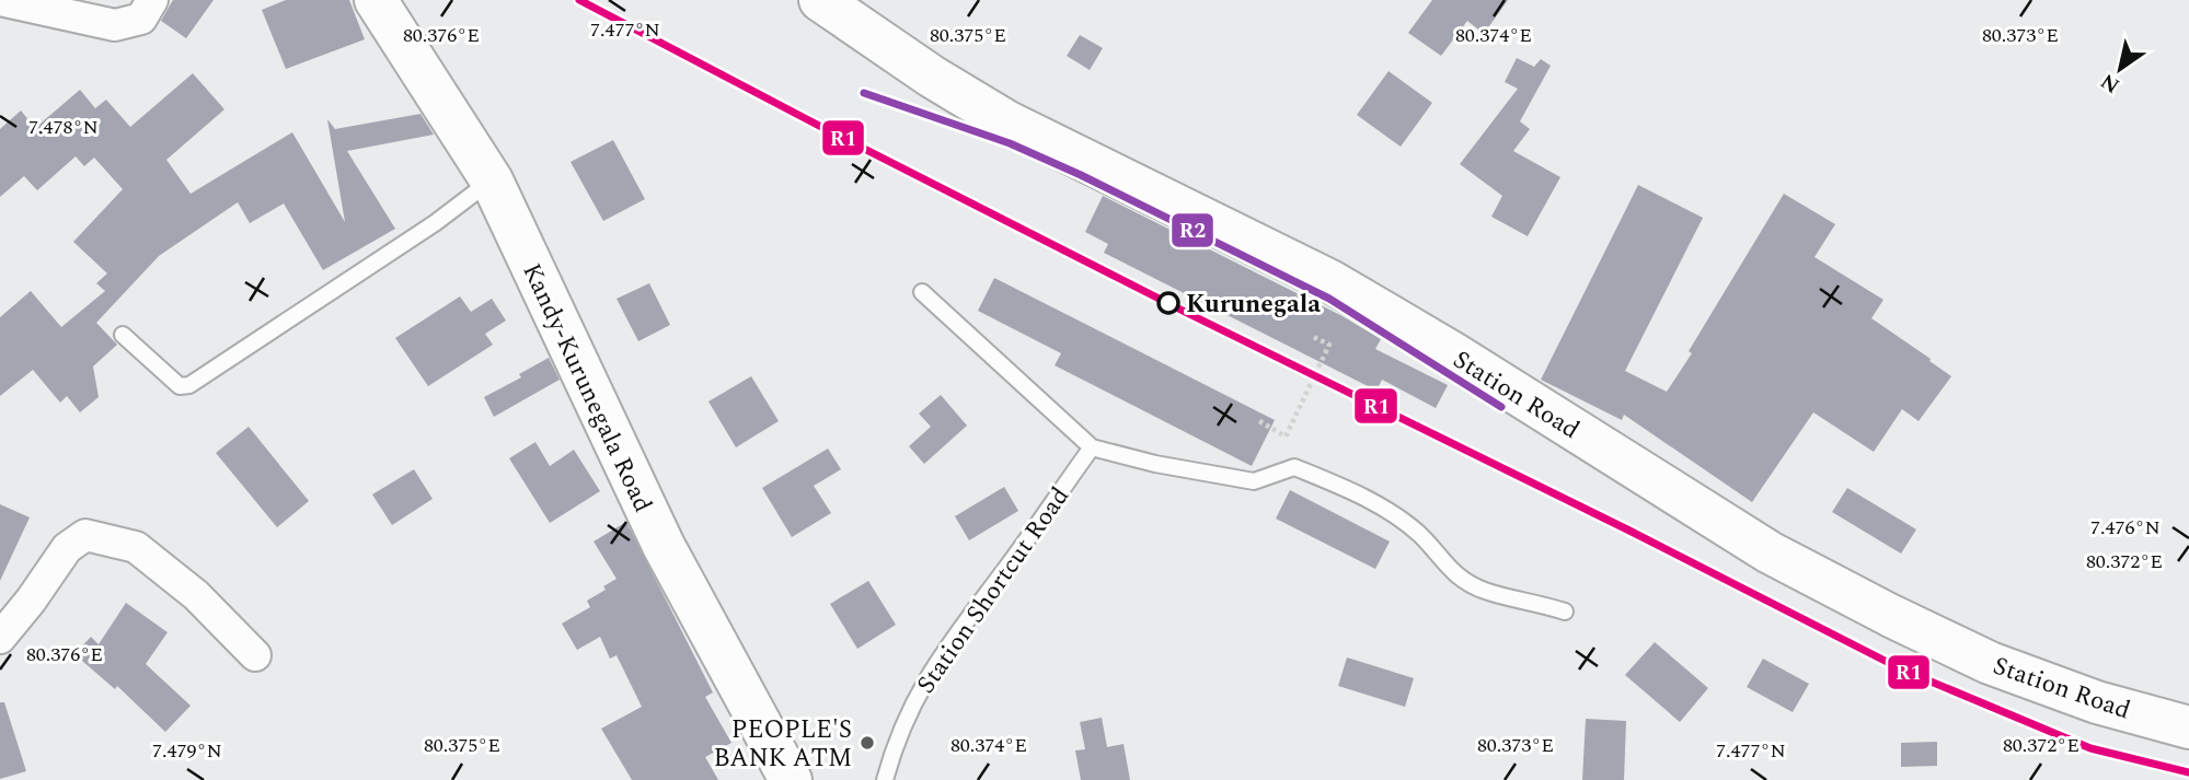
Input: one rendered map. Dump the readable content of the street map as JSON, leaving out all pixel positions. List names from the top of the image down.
{
  "streets": {
    "main road": ["Kandy-Kurunegala Road", "Station Road"],
    "lane": ["Station Shortcut Road"]
  },
  "places": ["Kurunegala", "PEOPLE'S BANK ATM"],
  "lines": ["transit line R1", "transit line R2"],
  "north": "bottom left",
  "coordinates": [
    "7.477°N",
    "80.376°E",
    "80.375°E",
    "80.374°E",
    "80.373°E",
    "7.478°N",
    "7.476°N",
    "80.372°E",
    "7.479°N"
  ]
}
